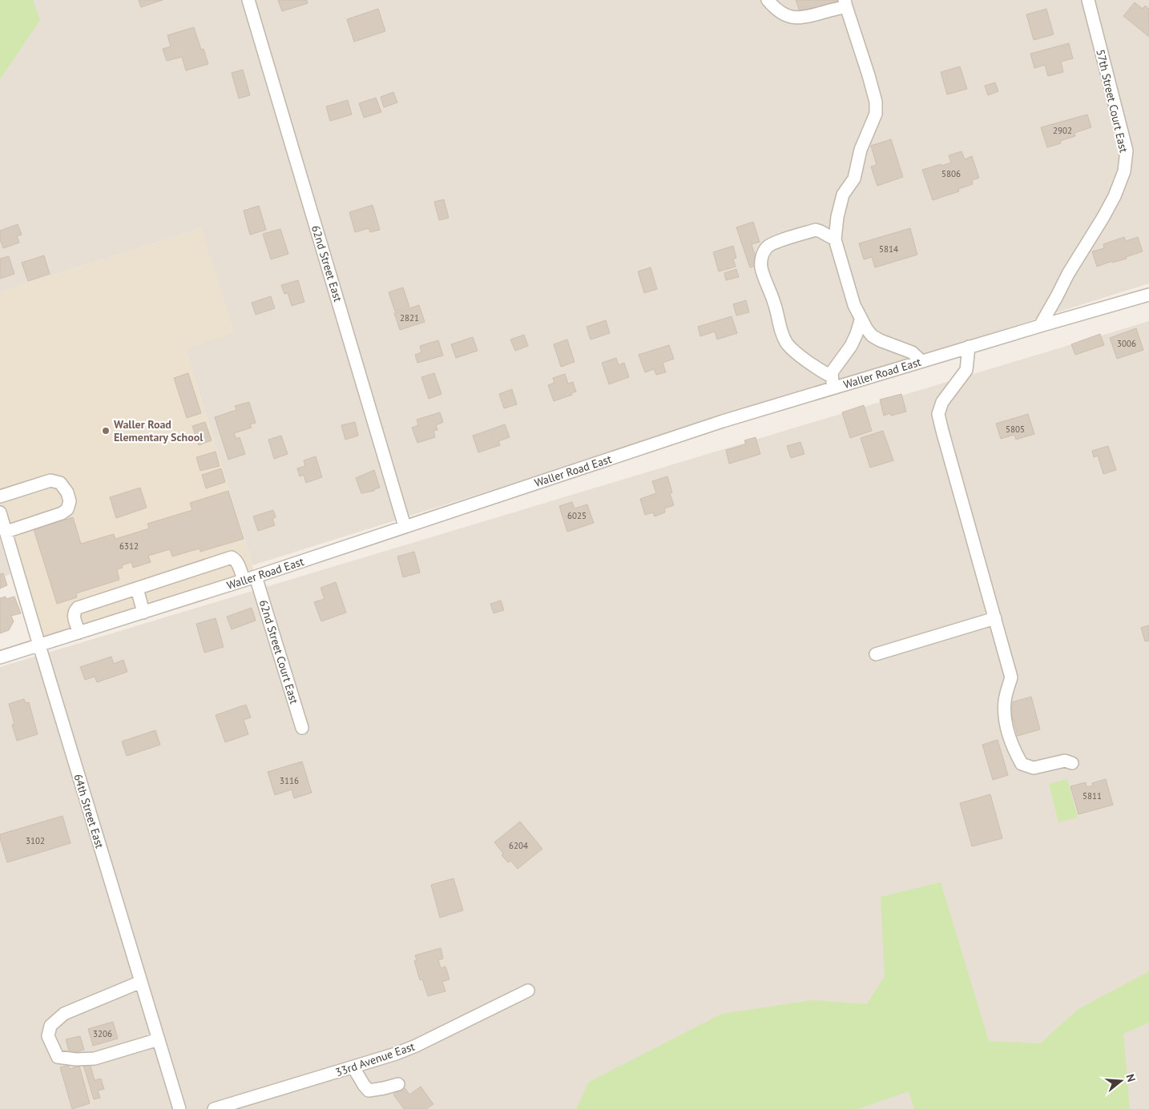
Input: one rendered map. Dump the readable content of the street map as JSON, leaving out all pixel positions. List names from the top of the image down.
{
  "streets": {
    "street": [
      "57th Street Court East",
      "62nd Street East",
      "Waller Road East",
      "62nd Street Court East",
      "64th Street East",
      "33rd Avenue East"
    ]
  },
  "crossings": [
    ["57th Street Court East", "Waller Road East"],
    ["62nd Street East", "Waller Road East"],
    ["Waller Road East", "62nd Street Court East"],
    ["Waller Road East", "64th Street East"]
  ],
  "places": ["Waller Road Elementary School"],
  "house_numbers": [
    "2902",
    "5806",
    "5814",
    "2821",
    "3006",
    "5805",
    "6025",
    "6312",
    "3116",
    "5811",
    "3102",
    "6204",
    "3206"
  ],
  "north": "right"
}
